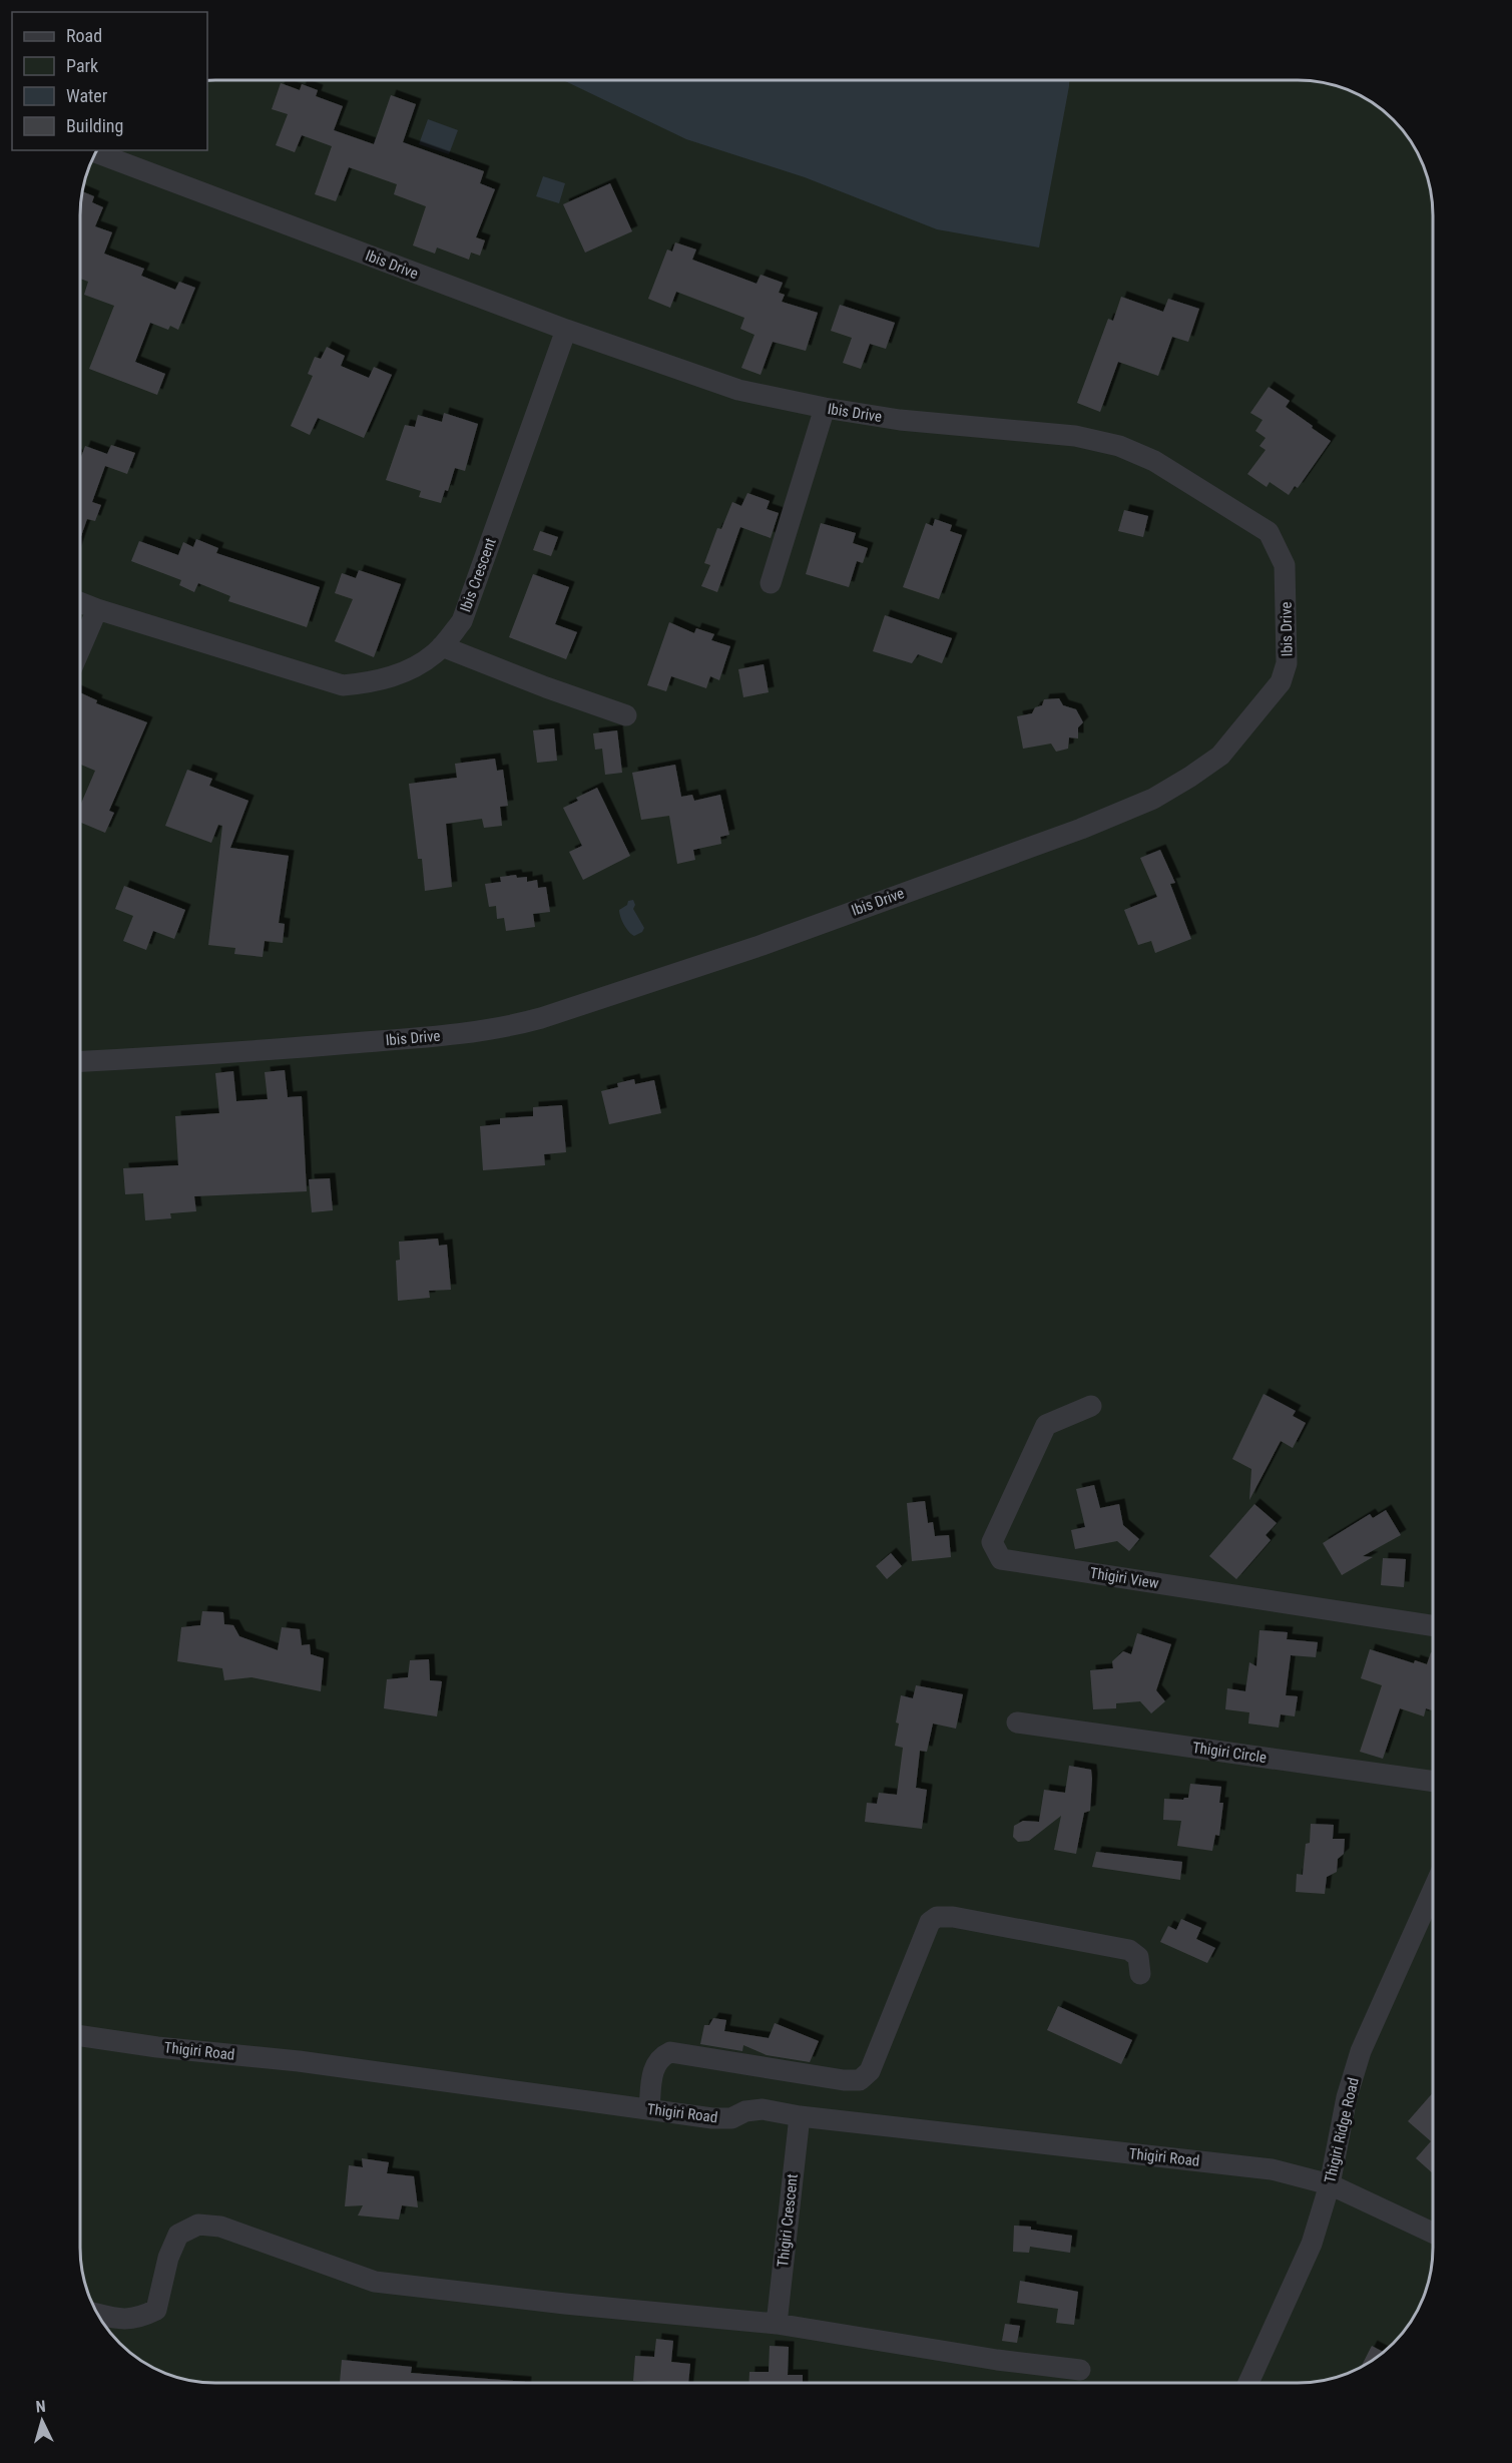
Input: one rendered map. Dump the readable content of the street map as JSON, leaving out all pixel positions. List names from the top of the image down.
{
  "streets": {
    "street": [
      "Ibis Drive",
      "Ibis Crescent",
      "Thigiri View",
      "Thigiri Circle",
      "Thigiri Road",
      "Thigiri Ridge Road",
      "Thigiri Crescent"
    ]
  },
  "crossings": [
    ["Ibis Drive", "Ibis Crescent"],
    ["Thigiri Road", "Thigiri Ridge Road"],
    ["Thigiri Road", "Thigiri Crescent"]
  ],
  "legend": [
    "Road",
    "Park",
    "Water",
    "Building"
  ],
  "north": "top"
}
